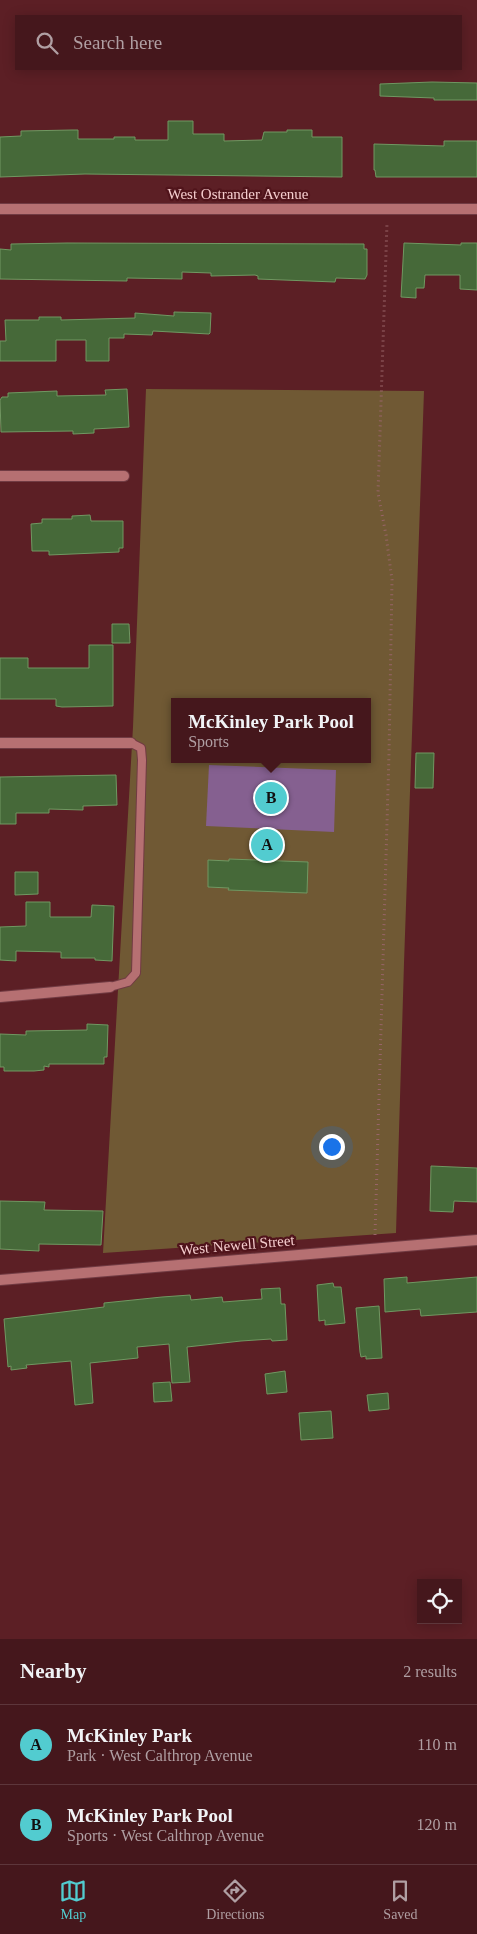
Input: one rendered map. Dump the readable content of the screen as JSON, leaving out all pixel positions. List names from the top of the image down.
{
  "streets": {
    "street": ["West Ostrander Avenue", "West Newell Street"]
  },
  "page": {
    "search": "Search here",
    "popup": ["McKinley Park Pool", "Sports"],
    "pins": ["B", "A"],
    "heading": ["Nearby", "2 results"],
    "list": [
      {
        "mark": "A",
        "name": "McKinley Park",
        "note": "Park · West Calthrop Avenue",
        "value": "110 m"
      },
      {
        "mark": "B",
        "name": "McKinley Park Pool",
        "note": "Sports · West Calthrop Avenue",
        "value": "120 m"
      }
    ],
    "nav": ["Map", "Directions", "Saved"]
  }
}
